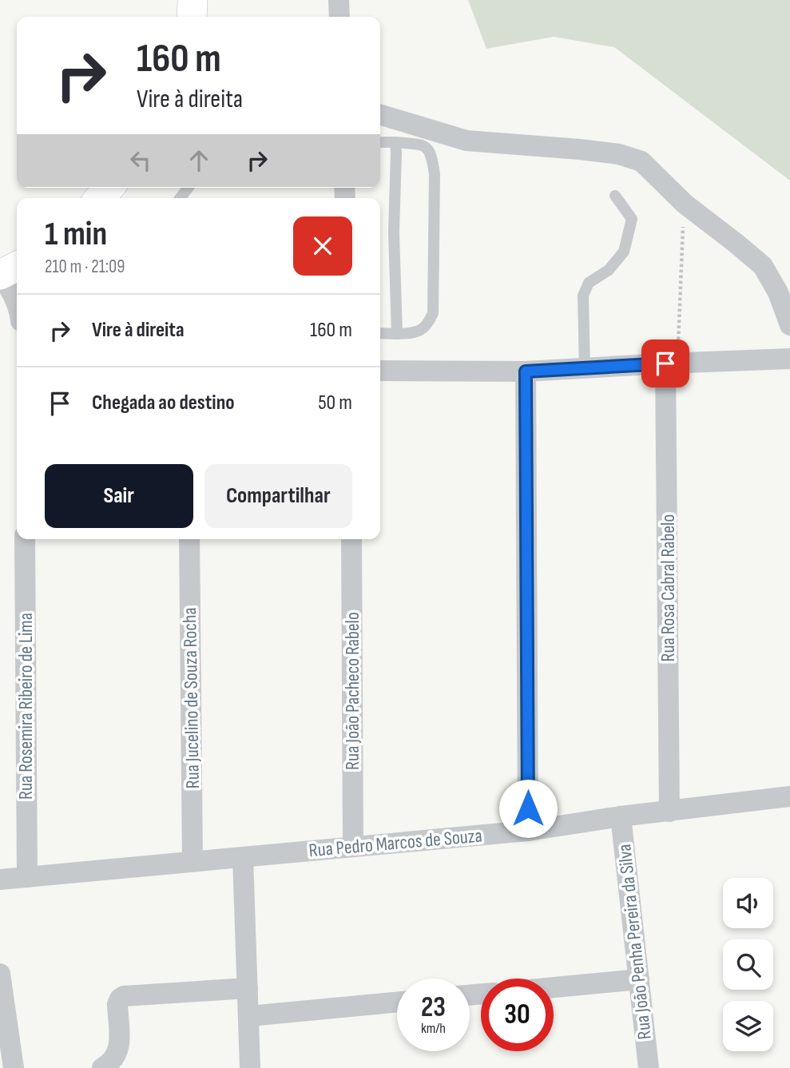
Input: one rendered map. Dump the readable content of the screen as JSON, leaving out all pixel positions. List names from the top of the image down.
{
  "streets": {
    "street": [
      "Rua Rosa Cabral Rabelo",
      "Rua João Pacheco Rabelo",
      "Rua Jucelino de Souza Rocha",
      "Rua Rosemira Ribeiro de Lima",
      "Rua Pedro Marcos de Souza",
      "Rua João Penha Pereira da Silva"
    ]
  },
  "crossings": [
    ["Rua Rosa Cabral Rabelo", "Rua Pedro Marcos de Souza"],
    ["Rua João Pacheco Rabelo", "Rua Pedro Marcos de Souza"],
    ["Rua Jucelino de Souza Rocha", "Rua Pedro Marcos de Souza"],
    ["Rua Rosemira Ribeiro de Lima", "Rua Pedro Marcos de Souza"],
    ["Rua Pedro Marcos de Souza", "Rua João Penha Pereira da Silva"]
  ],
  "page": {
    "turn": ["160 m", "Vire à direita"],
    "heading": ["1 min", "210 m · 21:09"],
    "list": [
      {
        "name": "Vire à direita",
        "value": "160 m"
      },
      {
        "name": "Chegada ao destino",
        "value": "50 m"
      }
    ],
    "buttons": ["Sair", "Compartilhar"],
    "speed": "23 km/h",
    "limit": "30"
  }
}
